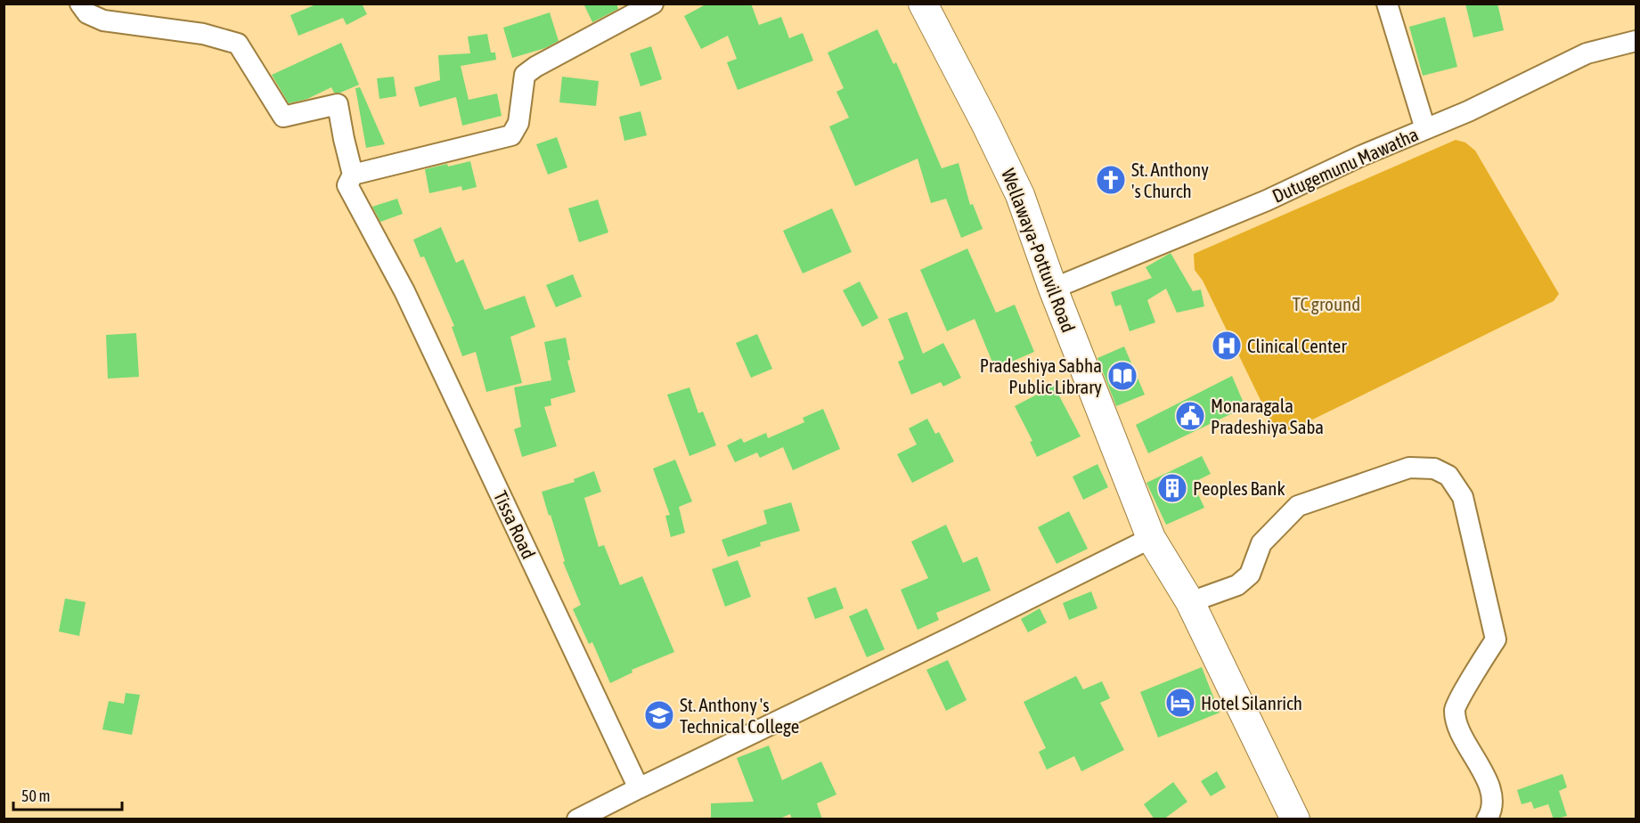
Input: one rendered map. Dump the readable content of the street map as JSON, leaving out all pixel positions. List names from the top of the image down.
{
  "streets": {
    "highway": ["Wellawaya-Pottuvil Road"],
    "street": ["Dutugemunu Mawatha", "Tissa Road"]
  },
  "crossings": [
    ["Dutugemunu Mawatha", "Wellawaya-Pottuvil Road"]
  ],
  "parks": ["TC ground"],
  "places": {
    "church": ["St. Anthony 's Church"],
    "hospital": ["Clinical Center"],
    "library": ["Pradeshiya Sabha Public Library"],
    "public building": ["Monaragala Pradeshiya Saba"],
    "building": ["Peoples Bank"],
    "hotel": ["Hotel Silanrich"],
    "school or university": ["St. Anthony 's Technical College"]
  },
  "scale_bar": "50 m"
}
